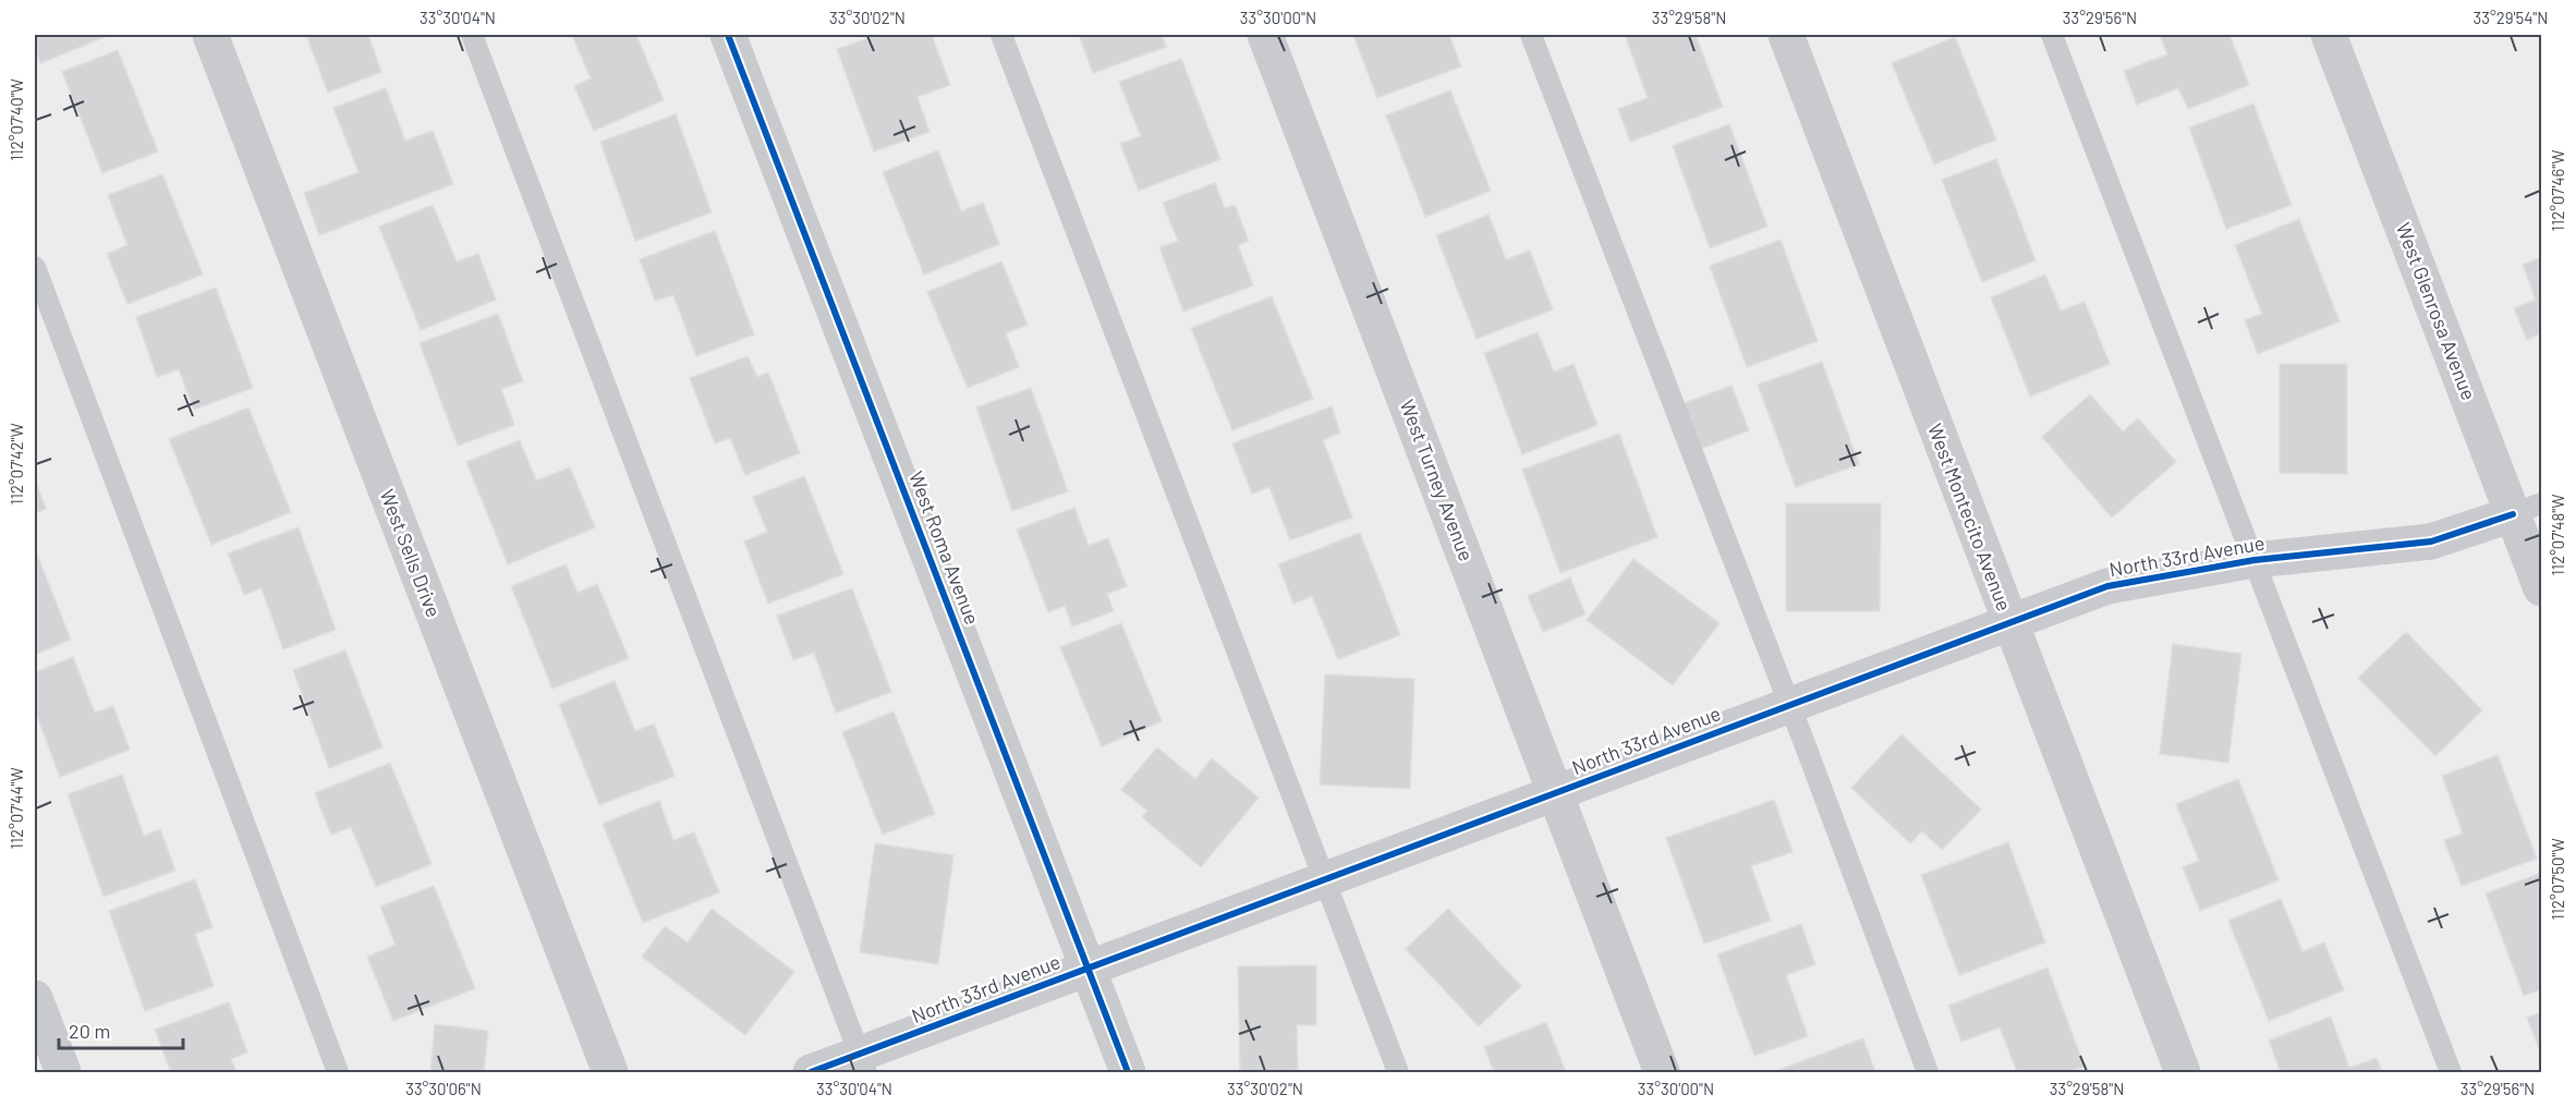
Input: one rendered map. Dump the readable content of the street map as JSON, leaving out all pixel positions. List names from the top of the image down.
{
  "streets": {
    "street": [
      "West Glenrosa Avenue",
      "West Turney Avenue",
      "West Montecito Avenue",
      "West Roma Avenue",
      "West Sells Drive",
      "North 33rd Avenue"
    ]
  },
  "crossings": [
    ["West Glenrosa Avenue", "North 33rd Avenue"],
    ["West Turney Avenue", "North 33rd Avenue"],
    ["West Montecito Avenue", "North 33rd Avenue"],
    ["West Roma Avenue", "North 33rd Avenue"]
  ],
  "scale_bar": "20 m",
  "coordinates": [
    "33°30'04\"N",
    "33°30'02\"N",
    "33°30'00\"N",
    "33°29'58\"N",
    "33°29'56\"N",
    "33°29'54\"N",
    "112°07'40\"W",
    "112°07'46\"W",
    "112°07'42\"W",
    "112°07'48\"W",
    "112°07'44\"W",
    "112°07'50\"W",
    "33°30'06\"N"
  ]
}
